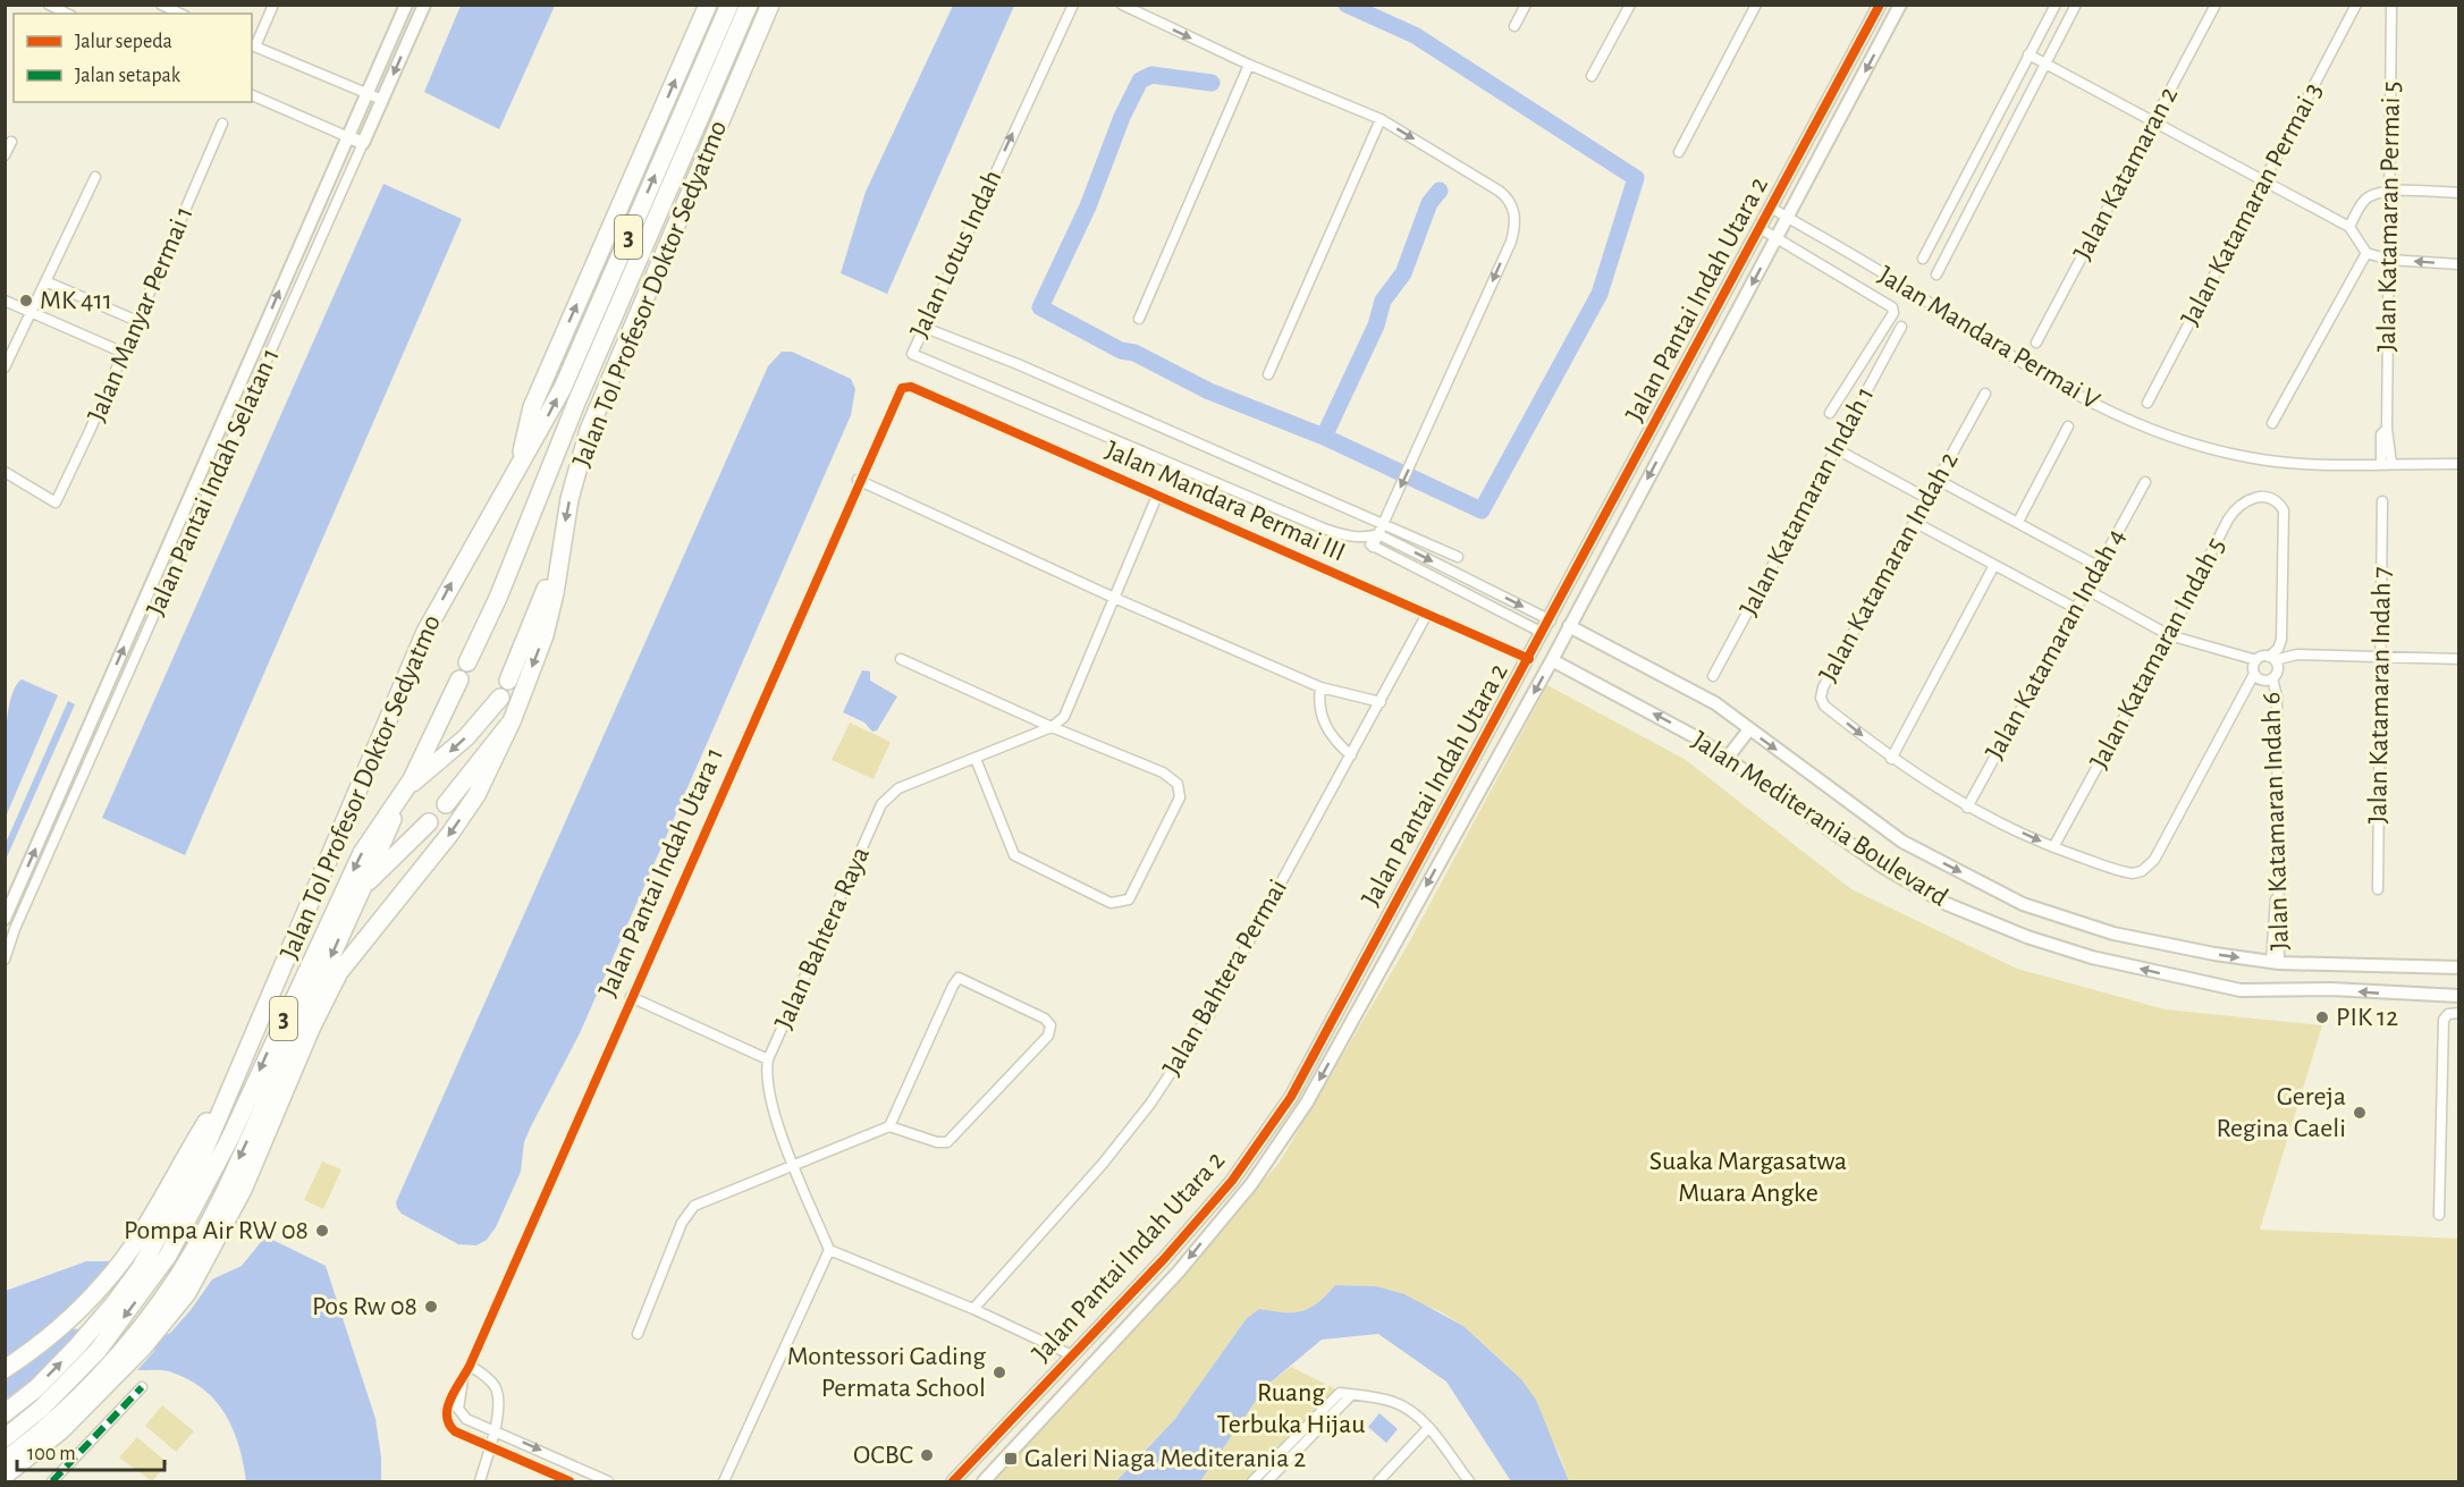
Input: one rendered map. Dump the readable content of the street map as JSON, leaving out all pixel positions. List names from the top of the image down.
{
  "streets": {
    "highway": ["3", "Jalan Tol Profesor Doktor Sedyatmo"],
    "street": [
      "Jalan Katamaran 2",
      "Jalan Katamaran Permai 3",
      "Jalan Katamaran Permai 5",
      "Jalan Lotus Indah",
      "Jalan Pantai Indah Utara 2",
      "Jalan Manyar Permai 1",
      "Jalan Mandara Permai V",
      "Jalan Pantai Indah Selatan 1",
      "Jalan Mandara Permai III",
      "Jalan Katamaran Indah 1",
      "Jalan Katamaran Indah 2",
      "Jalan Katamaran Indah 4",
      "Jalan Katamaran Indah 5",
      "Jalan Katamaran Indah 7",
      "Jalan Mediterania Boulevard",
      "Jalan Katamaran Indah 6",
      "Jalan Pantai Indah Utara 1",
      "Jalan Bahtera Raya",
      "Jalan Bahtera Permai"
    ]
  },
  "crossings": [
    ["Jalan Katamaran Permai 5", "Jalan Mandara Permai V"],
    ["Jalan Lotus Indah", "Jalan Pantai Indah Utara 2"],
    ["Jalan Pantai Indah Utara 2", "Jalan Mandara Permai V"],
    ["Jalan Pantai Indah Utara 2", "Jalan Mandara Permai III"],
    ["Jalan Pantai Indah Utara 2", "Jalan Katamaran Indah 1"],
    ["Jalan Pantai Indah Utara 2", "Jalan Mediterania Boulevard"],
    ["Jalan Mandara Permai III", "Jalan Pantai Indah Utara 1"],
    ["Jalan Mandara Permai III", "Jalan Bahtera Permai"],
    ["Jalan Katamaran Indah 2", "Jalan Katamaran Indah 4"],
    ["Jalan Katamaran Indah 2", "Jalan Katamaran Indah 5"],
    ["Jalan Katamaran Indah 2", "Jalan Katamaran Indah 6"],
    ["Jalan Katamaran Indah 5", "Jalan Katamaran Indah 6"],
    ["Jalan Mediterania Boulevard", "Jalan Katamaran Indah 6"]
  ],
  "parks": ["Suaka Margasatwa Muara Angke", "Ruang Terbuka Hijau"],
  "places": {
    "other": [
      "MK 411",
      "PIK 12",
      "Gereja Regina Caeli",
      "Pompa Air RW 08",
      "Pos Rw 08",
      "Montessori Gading Permata School",
      "OCBC"
    ],
    "transit": ["Galeri Niaga Mediterania 2"]
  },
  "legend": ["Jalur sepeda", "Jalan setapak"],
  "scale_bar": "100 m"
}
